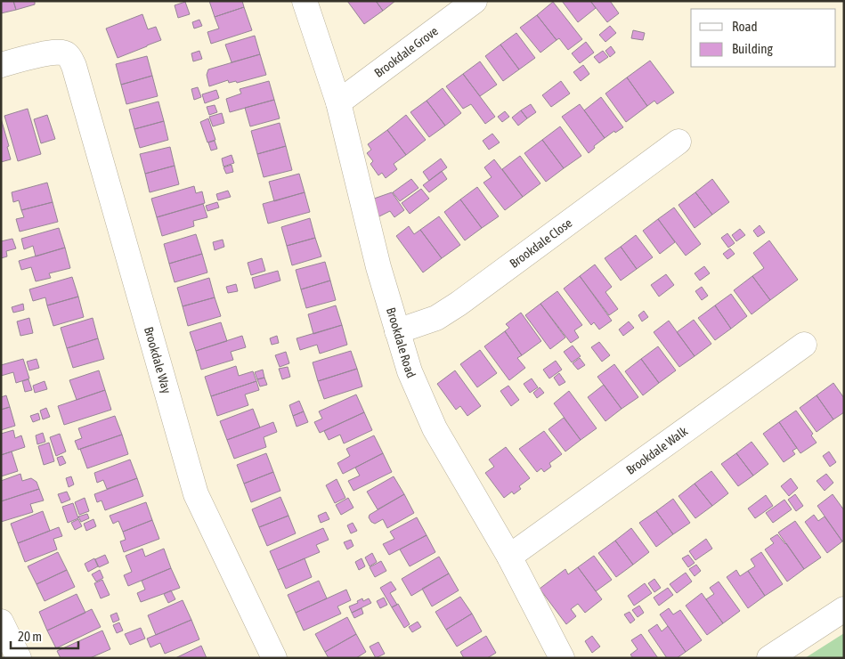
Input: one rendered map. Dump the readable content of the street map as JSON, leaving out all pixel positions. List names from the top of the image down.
{
  "streets": {
    "street": [
      "Brookdale Grove",
      "Brookdale Close",
      "Brookdale Road",
      "Brookdale Way",
      "Brookdale Walk"
    ]
  },
  "crossings": [
    ["Brookdale Grove", "Brookdale Road"],
    ["Brookdale Close", "Brookdale Road"],
    ["Brookdale Road", "Brookdale Walk"]
  ],
  "legend": ["Road", "Building"],
  "scale_bar": "20 m"
}
